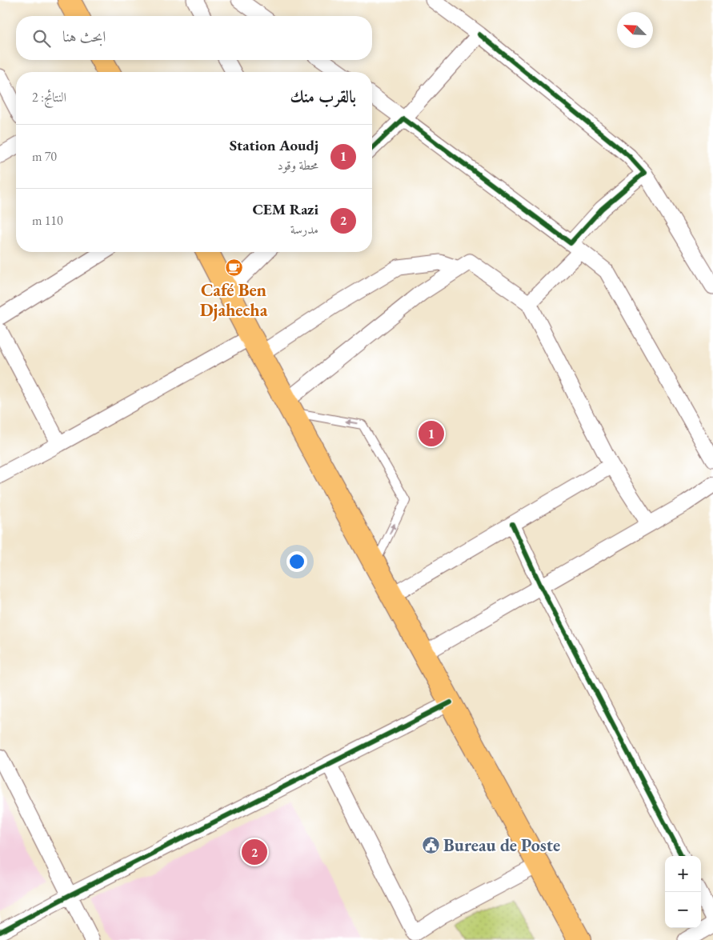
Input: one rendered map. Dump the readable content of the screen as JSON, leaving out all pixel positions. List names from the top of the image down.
{
  "places": {
    "cafe": ["Café Ben Djahecha"],
    "public building": ["Bureau de Poste"]
  },
  "north": "top left",
  "page": {
    "search": "ابحث هنا",
    "heading": ["بالقرب منك", "النتائج: 2"],
    "list": [
      {
        "mark": "1",
        "name": "Station Aoudj",
        "note": "محطة وقود",
        "value": "70 m"
      },
      {
        "mark": "2",
        "name": "CEM Razi",
        "note": "مدرسة",
        "value": "110 m"
      }
    ],
    "pins": ["1", "2"],
    "map_buttons": ["+", "−"]
  }
}
